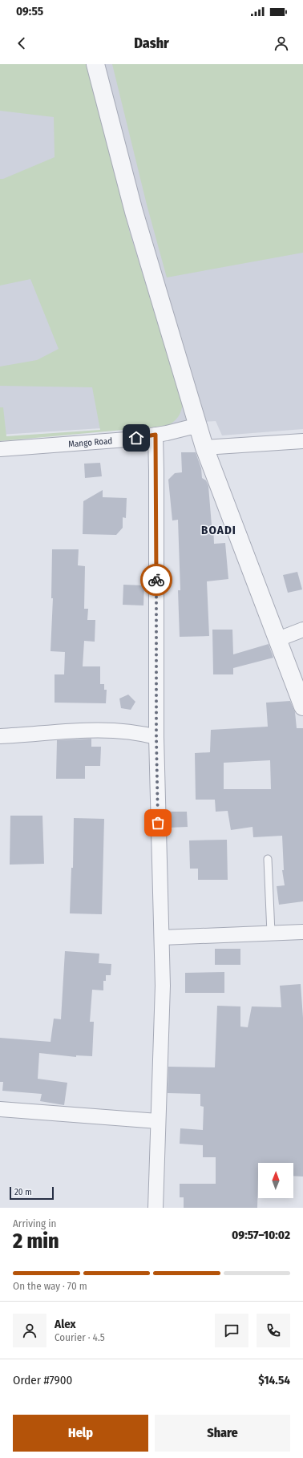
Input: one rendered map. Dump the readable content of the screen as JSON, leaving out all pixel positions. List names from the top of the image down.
{
  "streets": {
    "street": ["Mango Road"]
  },
  "districts": ["BOADI"],
  "scale_bar": "20 m",
  "north": "top",
  "page": {
    "status": "09:55",
    "header": "Dashr",
    "scale": "20 m",
    "heading": ["2 min", "Arriving in", "09:57–10:02"],
    "panel": [
      "Alex",
      "Courier · 4.5",
      "Order #7900",
      "$14.54"
    ],
    "bar": "On the way · 70 m",
    "buttons": ["Help", "Share"]
  }
}
